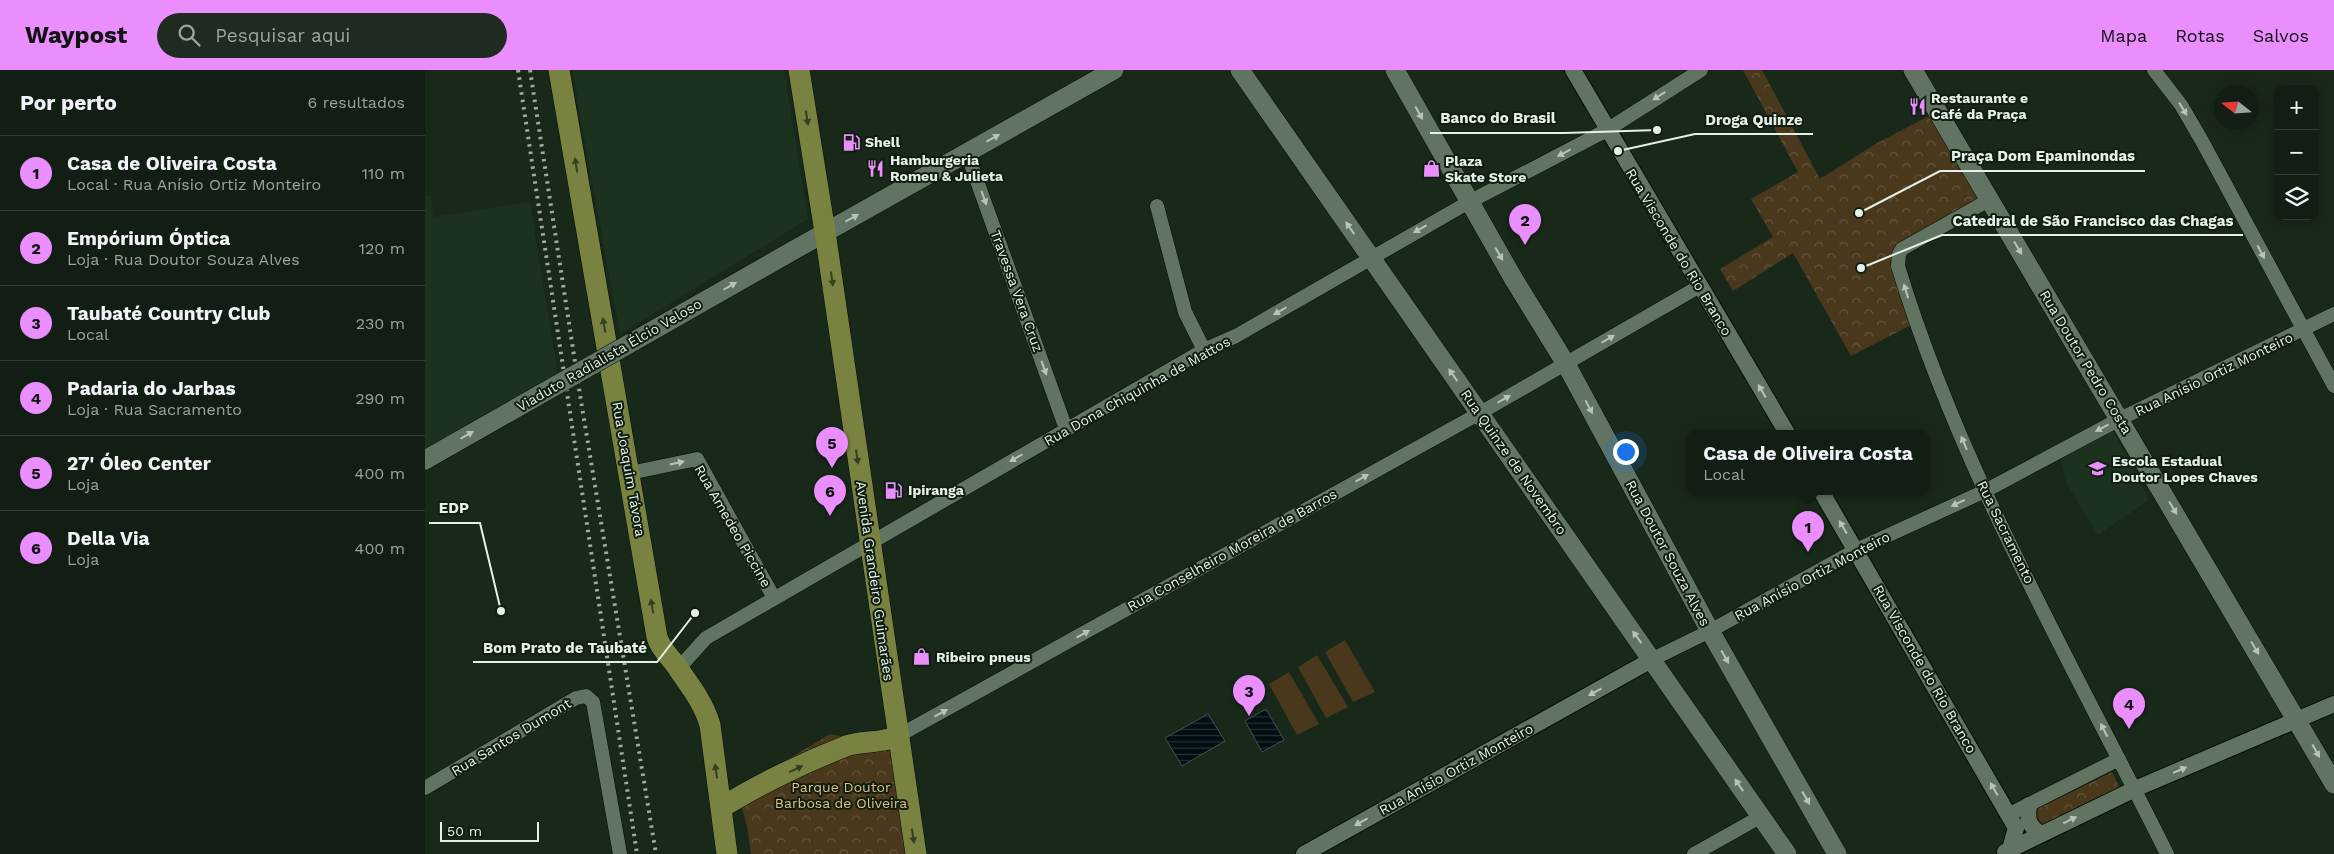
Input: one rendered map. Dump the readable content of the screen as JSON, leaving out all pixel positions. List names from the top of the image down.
{
  "streets": {
    "main road": [
      "Viaduto Radialista Élcio Veloso",
      "Rua Doutor Pedro Costa",
      "Rua Quinze de Novembro",
      "Rua Joaquim Távora",
      "Rua Doutor Souza Alves",
      "Avenida Grandeiro Guimarães"
    ],
    "street": [
      "Rua Visconde do Rio Branco",
      "Travessa Vera Cruz",
      "Rua Anísio Ortiz Monteiro",
      "Rua Dona Chiquinha de Mattos",
      "Rua Amedeo Piccine",
      "Rua Sacramento",
      "Rua Conselheiro Moreira de Barros",
      "Rua Santos Dumont"
    ]
  },
  "crossings": [
    ["Rua Visconde do Rio Branco", "Rua Anísio Ortiz Monteiro"],
    ["Rua Visconde do Rio Branco", "Rua Dona Chiquinha de Mattos"],
    ["Rua Visconde do Rio Branco", "Rua Conselheiro Moreira de Barros"],
    ["Travessa Vera Cruz", "Viaduto Radialista Élcio Veloso"],
    ["Travessa Vera Cruz", "Rua Dona Chiquinha de Mattos"],
    ["Viaduto Radialista Élcio Veloso", "Avenida Grandeiro Guimarães"],
    ["Rua Doutor Pedro Costa", "Rua Anísio Ortiz Monteiro"],
    ["Rua Doutor Pedro Costa", "Rua Sacramento"],
    ["Rua Anísio Ortiz Monteiro", "Rua Quinze de Novembro"],
    ["Rua Anísio Ortiz Monteiro", "Rua Sacramento"],
    ["Rua Anísio Ortiz Monteiro", "Rua Doutor Souza Alves"],
    ["Rua Dona Chiquinha de Mattos", "Rua Quinze de Novembro"],
    ["Rua Dona Chiquinha de Mattos", "Rua Joaquim Távora"],
    ["Rua Dona Chiquinha de Mattos", "Rua Amedeo Piccine"],
    ["Rua Dona Chiquinha de Mattos", "Rua Doutor Souza Alves"],
    ["Rua Dona Chiquinha de Mattos", "Avenida Grandeiro Guimarães"],
    ["Rua Quinze de Novembro", "Rua Conselheiro Moreira de Barros"],
    ["Rua Joaquim Távora", "Rua Amedeo Piccine"],
    ["Rua Conselheiro Moreira de Barros", "Rua Doutor Souza Alves"],
    ["Rua Conselheiro Moreira de Barros", "Avenida Grandeiro Guimarães"]
  ],
  "one_way": [
    "Rua Visconde do Rio Branco",
    "Travessa Vera Cruz",
    "Viaduto Radialista Élcio Veloso",
    "Rua Doutor Pedro Costa",
    "Rua Anísio Ortiz Monteiro",
    "Rua Dona Chiquinha de Mattos",
    "Rua Quinze de Novembro",
    "Rua Joaquim Távora",
    "Rua Amedeo Piccine",
    "Rua Sacramento",
    "Rua Conselheiro Moreira de Barros",
    "Rua Doutor Souza Alves",
    "Avenida Grandeiro Guimarães"
  ],
  "parks": ["Parque Doutor Barbosa de Oliveira"],
  "places": {
    "restaurant": ["Restaurante e Café da Praça", "Hamburgeria Romeu & Julieta"],
    "other": [
      "Banco do Brasil",
      "Droga Quinze",
      "Praça Dom Epaminondas",
      "Catedral de São Francisco das Chagas",
      "EDP",
      "Bom Prato de Taubaté"
    ],
    "fuel station": ["Shell", "Ipiranga"],
    "shop": ["Plaza Skate Store", "Ribeiro pneus"],
    "school or university": ["Escola Estadual Doutor Lopes Chaves"]
  },
  "scale_bar": "50 m",
  "north": "left",
  "page": {
    "header": "Waypost",
    "search": "Pesquisar aqui",
    "nav": ["Mapa", "Rotas", "Salvos"],
    "heading": ["Por perto", "6 resultados"],
    "map_buttons": ["+", "−"],
    "list": [
      {
        "mark": "1",
        "name": "Casa de Oliveira Costa",
        "note": "Local · Rua Anísio Ortiz Monteiro",
        "value": "110 m"
      },
      {
        "mark": "2",
        "name": "Empórium Óptica",
        "note": "Loja · Rua Doutor Souza Alves",
        "value": "120 m"
      },
      {
        "mark": "3",
        "name": "Taubaté Country Club",
        "note": "Local",
        "value": "230 m"
      },
      {
        "mark": "4",
        "name": "Padaria do Jarbas",
        "note": "Loja · Rua Sacramento",
        "value": "290 m"
      },
      {
        "mark": "5",
        "name": "27' Óleo Center",
        "note": "Loja",
        "value": "400 m"
      },
      {
        "mark": "6",
        "name": "Della Via",
        "note": "Loja",
        "value": "400 m"
      }
    ],
    "pins": [
      "2",
      "5",
      "6",
      "1",
      "3",
      "4"
    ],
    "popup": ["Casa de Oliveira Costa", "Local"],
    "scale": "50 m"
  }
}
